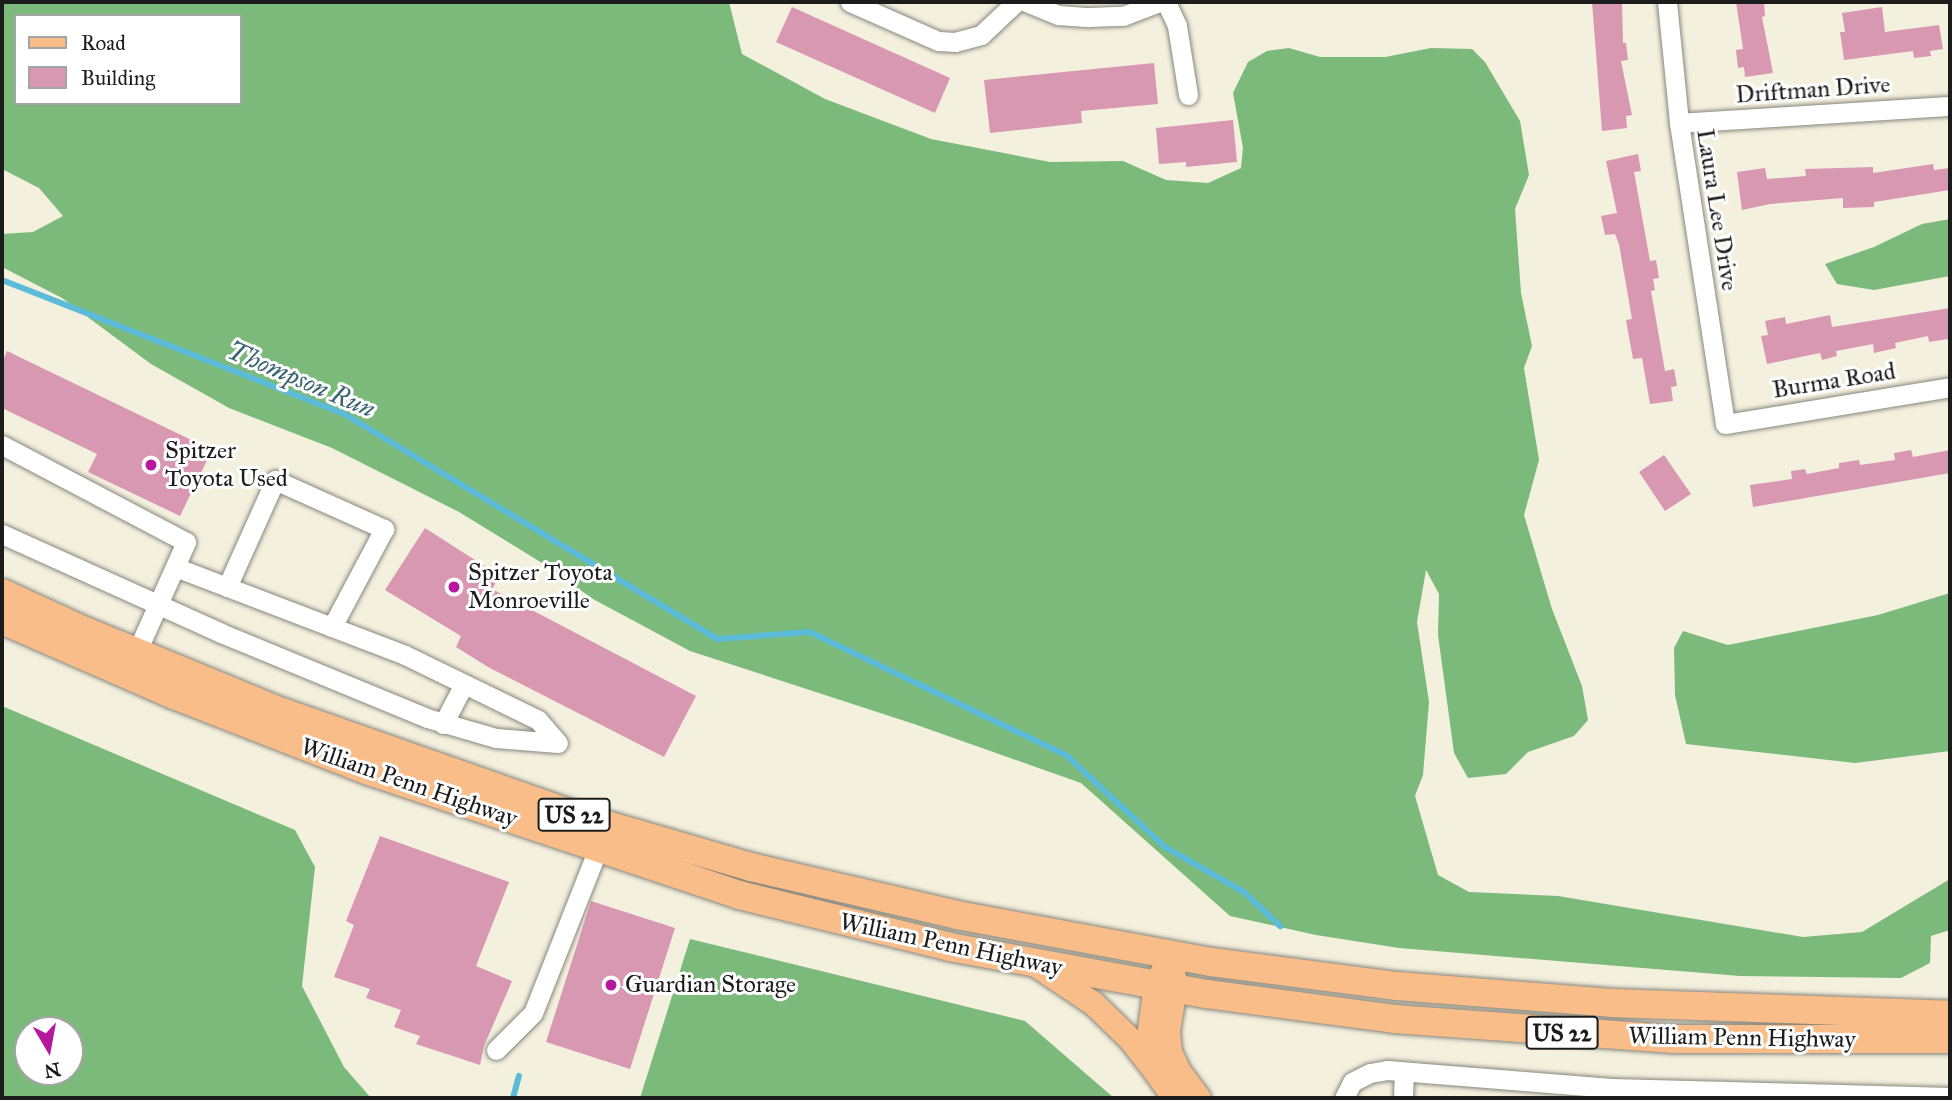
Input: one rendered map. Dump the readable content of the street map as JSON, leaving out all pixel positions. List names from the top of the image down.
{
  "streets": {
    "highway": ["William Penn Highway", "US 22"],
    "street": ["Driftman Drive", "Laura Lee Drive", "Burma Road"]
  },
  "crossings": [
    ["Driftman Drive", "Laura Lee Drive"],
    ["Laura Lee Drive", "Burma Road"]
  ],
  "water": ["Thompson Run"],
  "places": ["Spitzer Toyota Used", "Spitzer Toyota Monroeville", "Guardian Storage"],
  "legend": ["Road", "Building"],
  "north": "bottom"
}
